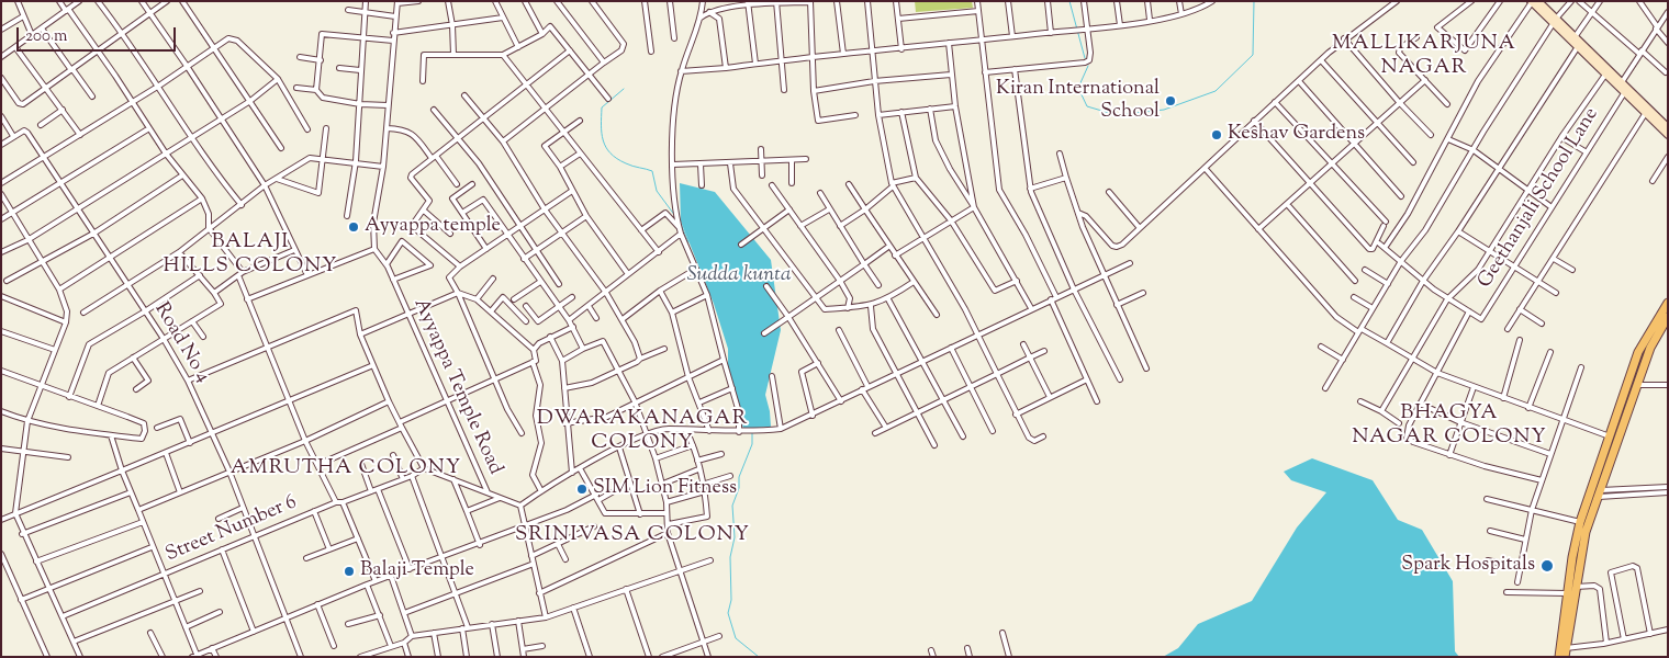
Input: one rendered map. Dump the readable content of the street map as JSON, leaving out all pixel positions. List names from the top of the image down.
{
  "streets": {
    "street": [
      "Geethanjali School Lane",
      "Road No 4",
      "Ayyappa Temple Road",
      "Street Number 6"
    ]
  },
  "crossings": [
    ["Road No 4", "Street Number 6"]
  ],
  "districts": [
    "MALLIKARJUNA NAGAR",
    "BALAJI HILLS COLONY",
    "BHAGYA NAGAR COLONY",
    "DWARAKANAGAR COLONY",
    "AMRUTHA COLONY",
    "SRINIVASA COLONY"
  ],
  "water": ["Sudda kunta"],
  "places": [
    "Kiran International School",
    "Keshav Gardens",
    "Ayyappa temple",
    "SIM Lion Fitness",
    "Spark Hospitals",
    "Balaji Temple"
  ],
  "scale_bar": "200 m"
}
